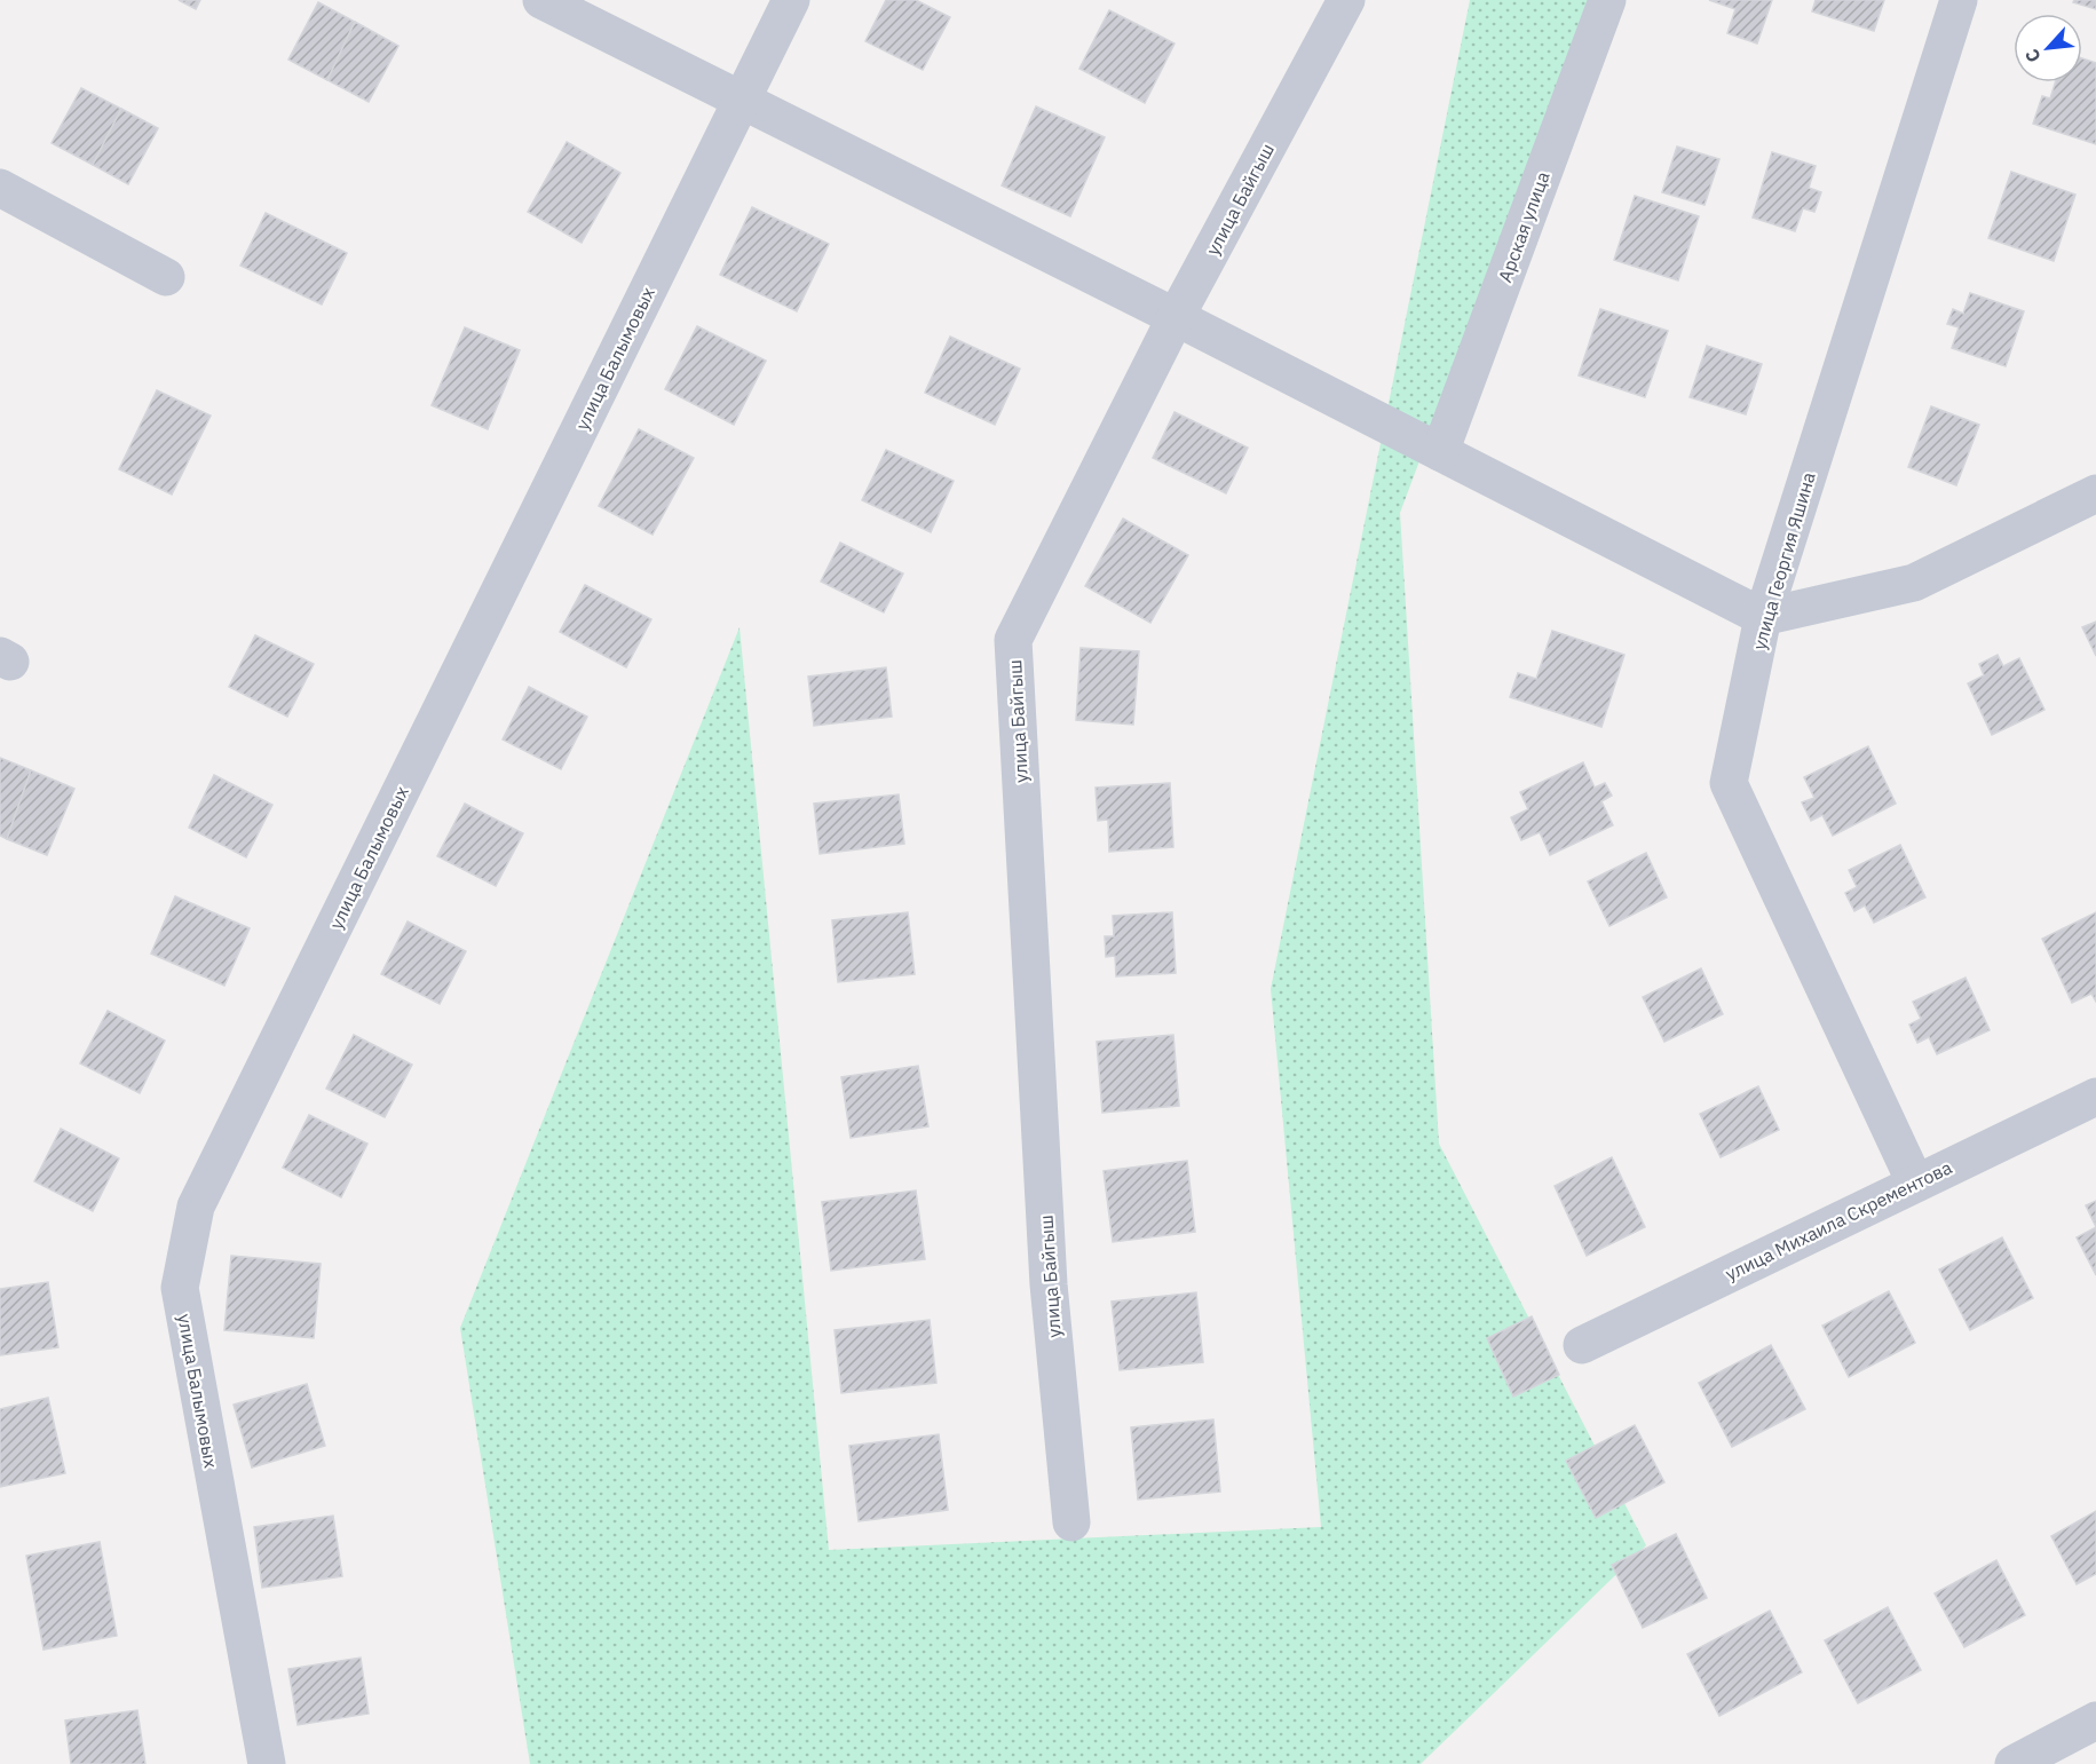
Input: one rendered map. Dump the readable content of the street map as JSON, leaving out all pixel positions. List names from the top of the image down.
{
  "streets": {
    "street": [
      "улица Байгыш",
      "Арская улица",
      "улица Балымовых",
      "улица Георгия Яшина",
      "улица Михаила Скрементова"
    ]
  },
  "crossings": [
    ["улица Георгия Яшина", "улица Михаила Скрементова"]
  ],
  "north": "bottom left"
}
